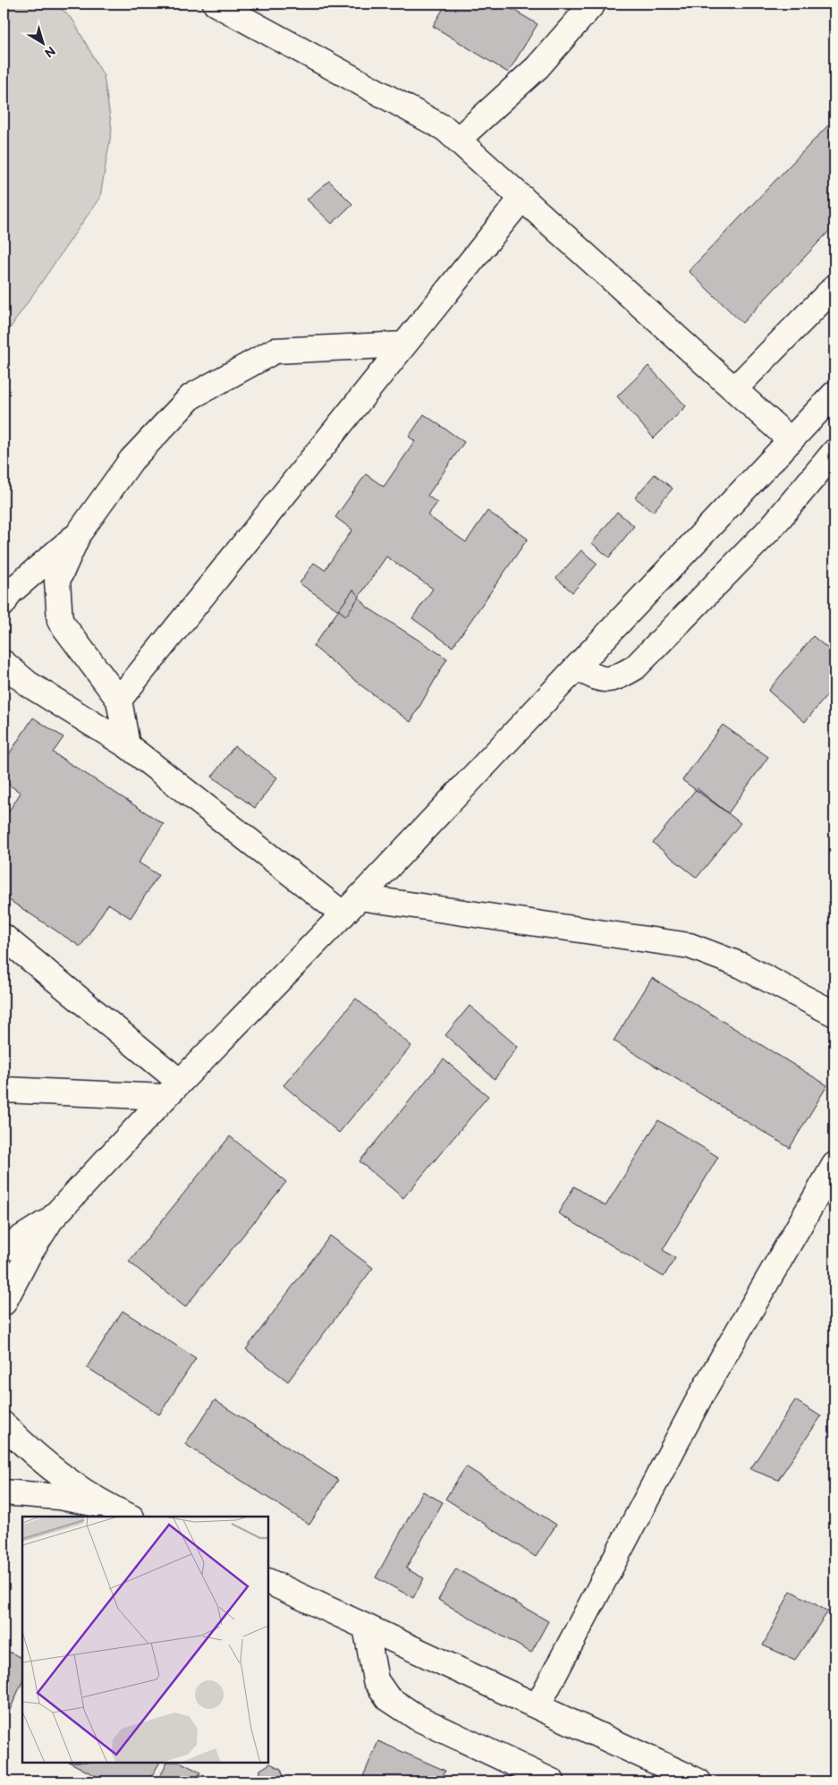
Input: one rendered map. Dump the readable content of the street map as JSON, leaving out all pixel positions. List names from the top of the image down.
{
  "north": "bottom right"
}
